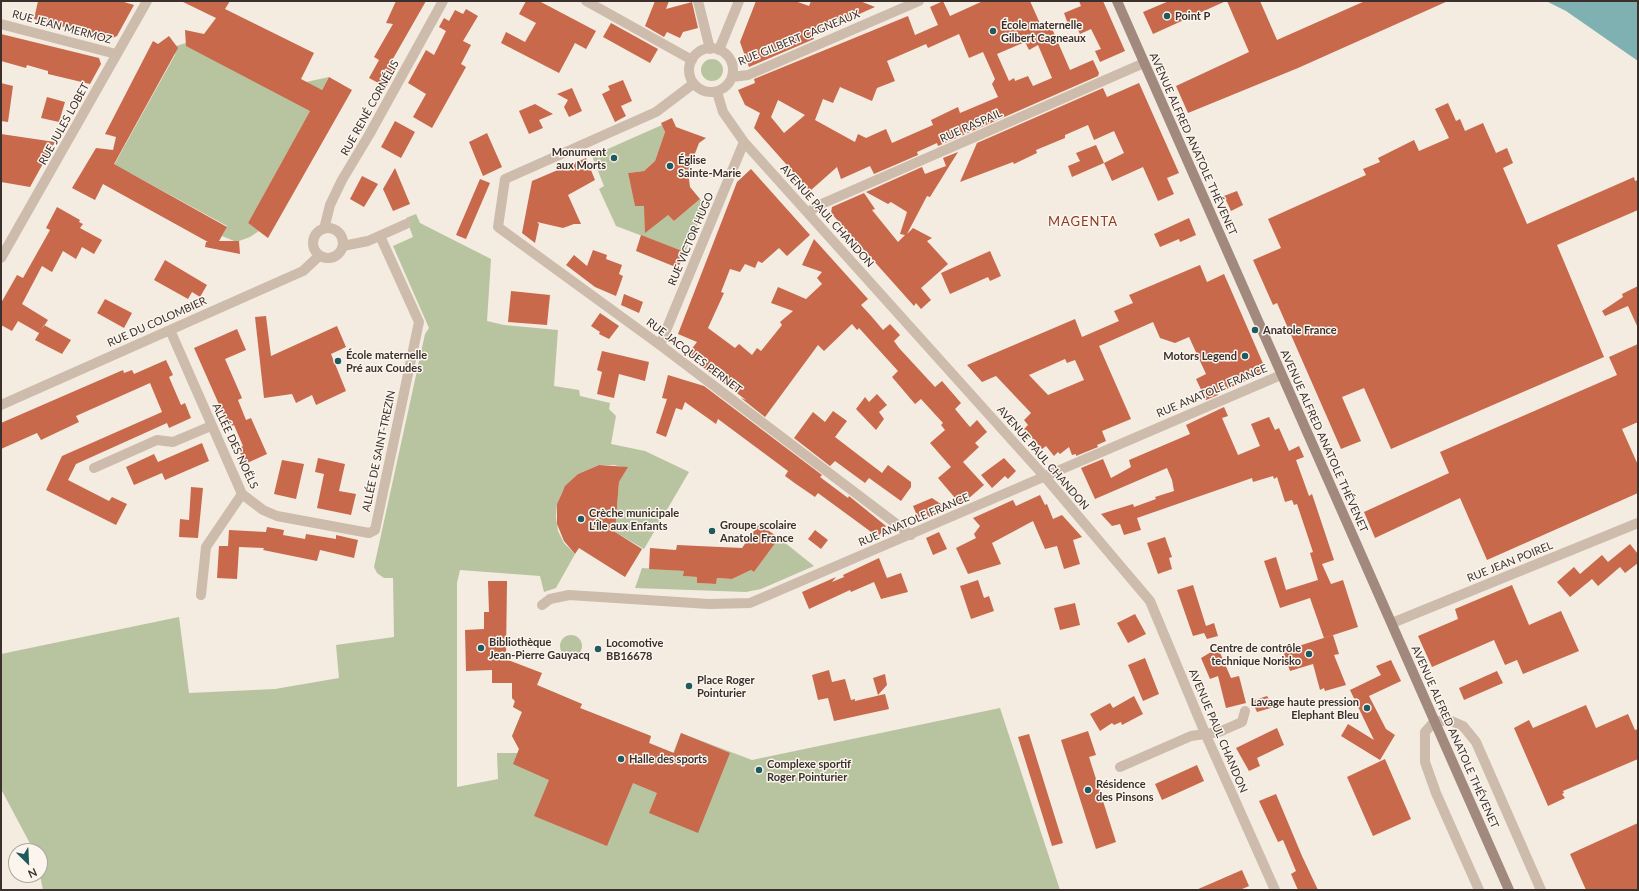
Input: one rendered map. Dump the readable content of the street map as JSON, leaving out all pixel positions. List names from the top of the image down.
{
  "streets": {
    "main road": ["AVENUE ALFRED ANATOLE THÉVENET"],
    "street": [
      "RUE JEAN MERMOZ",
      "RUE GILBERT CAGNEAUX",
      "RUE RENÉ CORNÉLIS",
      "RUE JULES LOBET",
      "RUE RASPAIL",
      "AVENUE PAUL CHANDON",
      "RUE VICTOR HUGO",
      "RUE DU COLOMBIER",
      "RUE JACQUES PERNET",
      "RUE ANATOLE FRANCE",
      "ALLÉE DES NOËLS",
      "ALLÉE DE SAINT-TREZIN",
      "RUE JEAN POIREL"
    ]
  },
  "crossings": [
    ["RUE JEAN MERMOZ", "RUE JULES LOBET"],
    ["RUE GILBERT CAGNEAUX", "AVENUE PAUL CHANDON"],
    ["RUE GILBERT CAGNEAUX", "RUE JACQUES PERNET"],
    ["RUE RENÉ CORNÉLIS", "RUE DU COLOMBIER"],
    ["RUE RASPAIL", "AVENUE ALFRED ANATOLE THÉVENET"],
    ["RUE RASPAIL", "AVENUE PAUL CHANDON"],
    ["AVENUE ALFRED ANATOLE THÉVENET", "RUE ANATOLE FRANCE"],
    ["AVENUE ALFRED ANATOLE THÉVENET", "RUE JEAN POIREL"],
    ["AVENUE PAUL CHANDON", "RUE VICTOR HUGO"],
    ["AVENUE PAUL CHANDON", "RUE JACQUES PERNET"],
    ["AVENUE PAUL CHANDON", "RUE ANATOLE FRANCE"],
    ["RUE VICTOR HUGO", "RUE JACQUES PERNET"],
    ["RUE DU COLOMBIER", "ALLÉE DES NOËLS"],
    ["RUE JACQUES PERNET", "RUE ANATOLE FRANCE"],
    ["ALLÉE DES NOËLS", "ALLÉE DE SAINT-TREZIN"]
  ],
  "districts": ["MAGENTA"],
  "places": [
    "Point P",
    "École maternelle Gilbert Cagneaux",
    "Monument aux Morts",
    "Église Sainte-Marie",
    "Anatole France",
    "Motors Legend",
    "École maternelle Pré aux Coudes",
    "Crèche municipale L'Île aux Enfants",
    "Groupe scolaire Anatole France",
    "Bibliothèque Jean-Pierre Gauyacq",
    "Locomotive BB16678",
    "Centre de contrôle technique Norisko",
    "Place Roger Pointurier",
    "Lavage haute pression Elephant Bleu",
    "Halle des sports",
    "Complexe sportif Roger Pointurier",
    "Résidence des Pinsons"
  ],
  "north": "bottom right"
}
